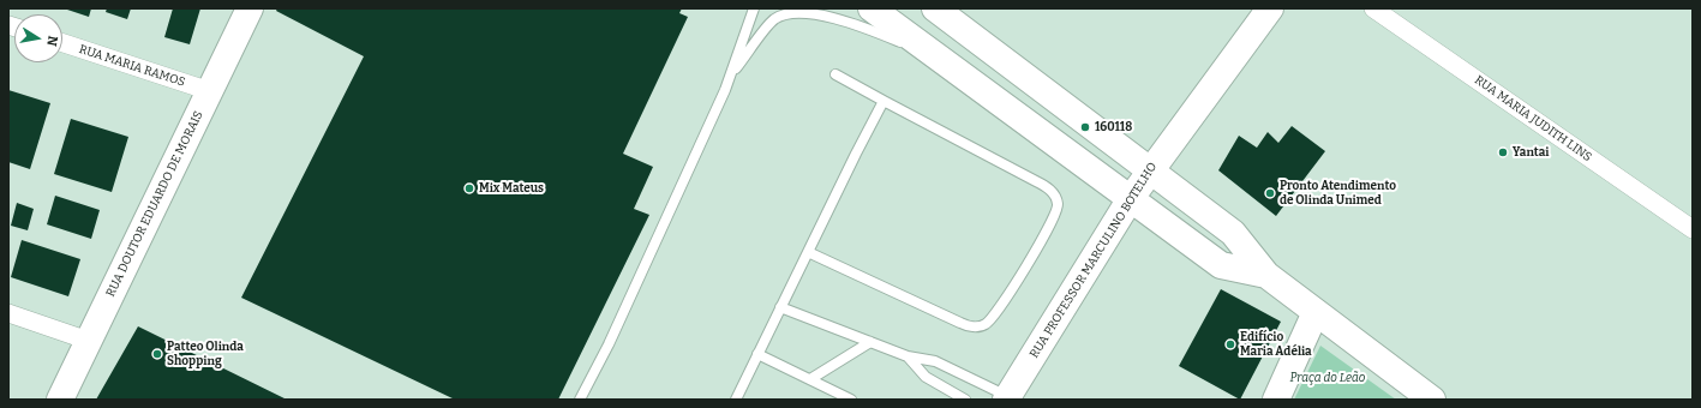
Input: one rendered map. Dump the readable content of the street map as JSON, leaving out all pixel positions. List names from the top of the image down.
{
  "streets": {
    "main road": ["RUA DOUTOR EDUARDO DE MORAIS", "RUA PROFESSOR MARCULINO BOTELHO"],
    "street": ["RUA MARIA RAMOS", "RUA MARIA JUDITH LINS"]
  },
  "crossings": [
    ["RUA MARIA RAMOS", "RUA DOUTOR EDUARDO DE MORAIS"]
  ],
  "parks": ["Praça do Leão"],
  "places": [
    "160118",
    "Yantai",
    "Mix Mateus",
    "Pronto Atendimento de Olinda Unimed",
    "Edifício Maria Adélia",
    "Patteo Olinda Shopping"
  ],
  "north": "right"
}
